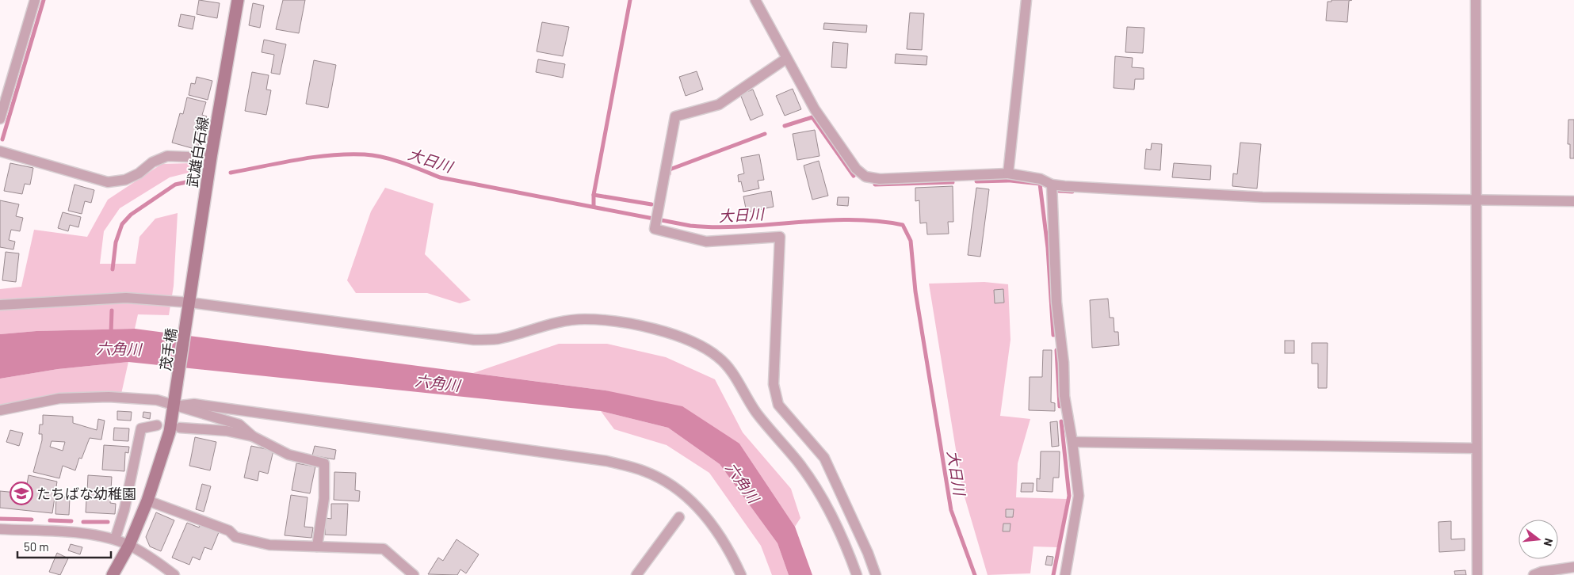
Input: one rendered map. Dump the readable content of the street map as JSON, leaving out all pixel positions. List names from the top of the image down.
{
  "streets": {
    "main road": ["武雄白石線", "茂手橋"]
  },
  "crossings": [
    ["武雄白石線", "茂手橋"]
  ],
  "water": ["大日川", "六角川"],
  "places": {
    "school or university": ["たちばな幼稚園"]
  },
  "scale_bar": "50 m",
  "north": "right"
}
